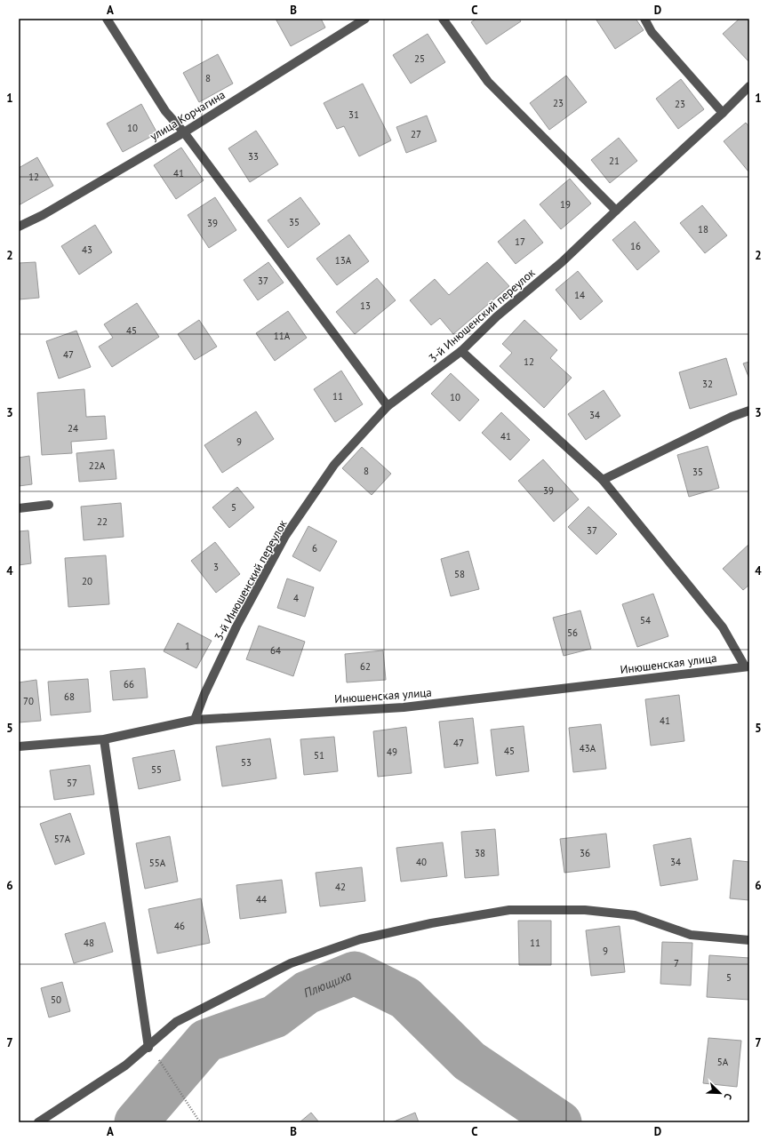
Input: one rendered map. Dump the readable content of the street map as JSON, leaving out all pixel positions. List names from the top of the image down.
{
  "streets": {
    "street": ["улица Корчагина", "3-й Инюшенский переулок", "Инюшенская улица"]
  },
  "crossings": [
    ["3-й Инюшенский переулок", "Инюшенская улица"]
  ],
  "water": ["Плющиха"],
  "house_numbers": [
    "25",
    "8",
    "23",
    "23",
    "31",
    "10",
    "27",
    "33",
    "21",
    "41",
    "12",
    "19",
    "35",
    "39",
    "18",
    "17",
    "16",
    "43",
    "13А",
    "37",
    "14",
    "13",
    "45",
    "11А",
    "47",
    "12",
    "32",
    "11",
    "10",
    "34",
    "24",
    "41",
    "9",
    "22А",
    "8",
    "35",
    "39",
    "5",
    "22",
    "37",
    "6",
    "3",
    "58",
    "20",
    "4",
    "54",
    "56",
    "1",
    "64",
    "62",
    "66",
    "68",
    "70",
    "41",
    "47",
    "43А",
    "45",
    "49",
    "51",
    "53",
    "55",
    "57",
    "57А",
    "38",
    "36",
    "40",
    "34",
    "55А",
    "42",
    "44",
    "46",
    "48",
    "11",
    "9",
    "7",
    "5",
    "50",
    "5А"
  ],
  "north": "bottom right",
  "grid": {
    "columns": [
      "A",
      "B",
      "C",
      "D"
    ],
    "rows": [
      "1",
      "2",
      "3",
      "4",
      "5",
      "6",
      "7"
    ]
  }
}
